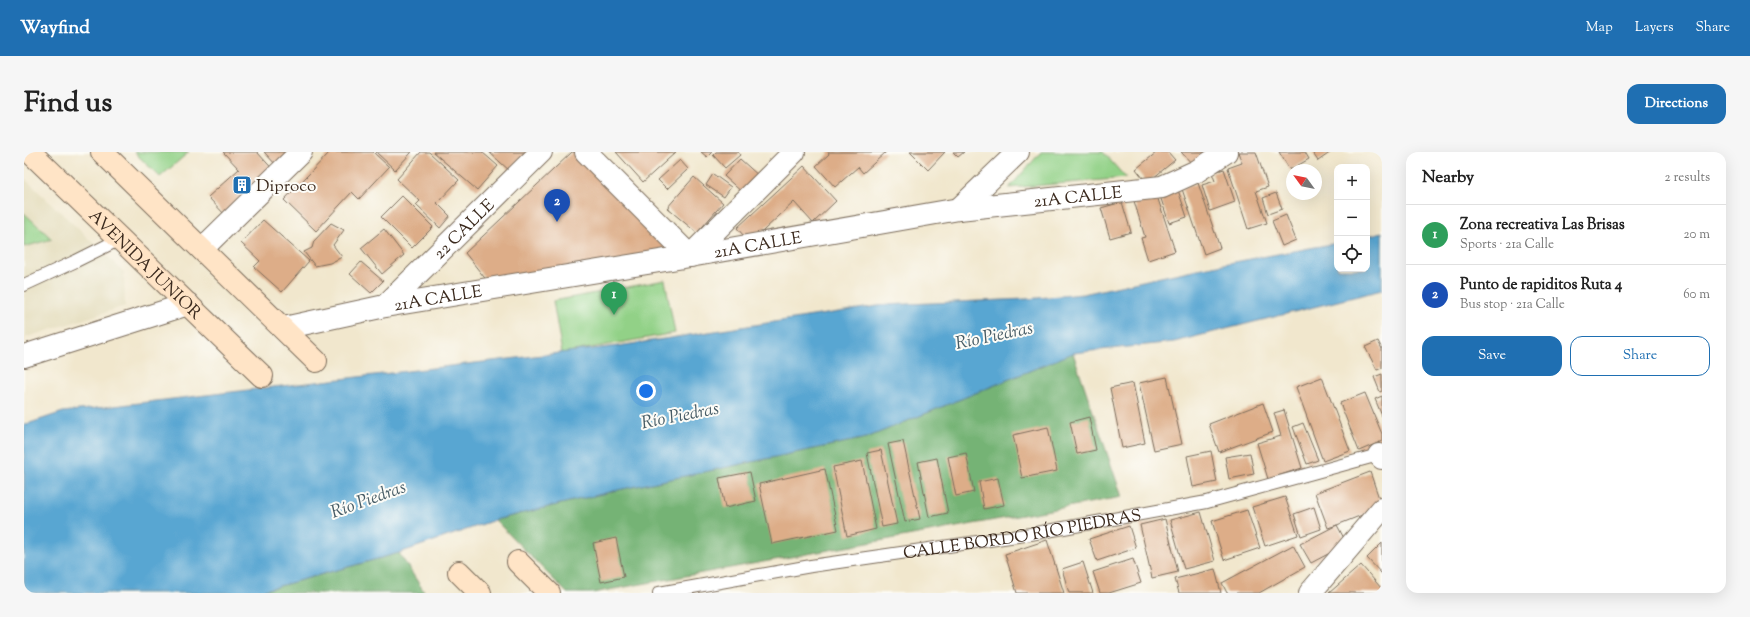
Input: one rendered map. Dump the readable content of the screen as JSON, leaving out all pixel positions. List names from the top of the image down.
{
  "streets": {
    "main road": ["AVENIDA JUNIOR"],
    "street": ["21A CALLE", "22 CALLE"],
    "lane": ["CALLE BORDO RÍO PIEDRAS"]
  },
  "crossings": [
    ["21A CALLE", "22 CALLE"]
  ],
  "water": ["Río Piedras"],
  "places": {
    "building": ["Diproco"]
  },
  "north": "top left",
  "page": {
    "header": "Wayfind",
    "nav": ["Map", "Layers", "Share"],
    "title": "Find us",
    "buttons": [
      "Directions",
      ["Save", "Share"]
    ],
    "heading": ["Nearby", "2 results"],
    "map_buttons": ["+", "−"],
    "pins": ["2", "1"],
    "list": [
      {
        "mark": "1",
        "name": "Zona recreativa Las Brisas",
        "note": "Sports · 21a Calle",
        "value": "20 m"
      },
      {
        "mark": "2",
        "name": "Punto de rapiditos Ruta 4",
        "note": "Bus stop · 21a Calle",
        "value": "60 m"
      }
    ]
  }
}
